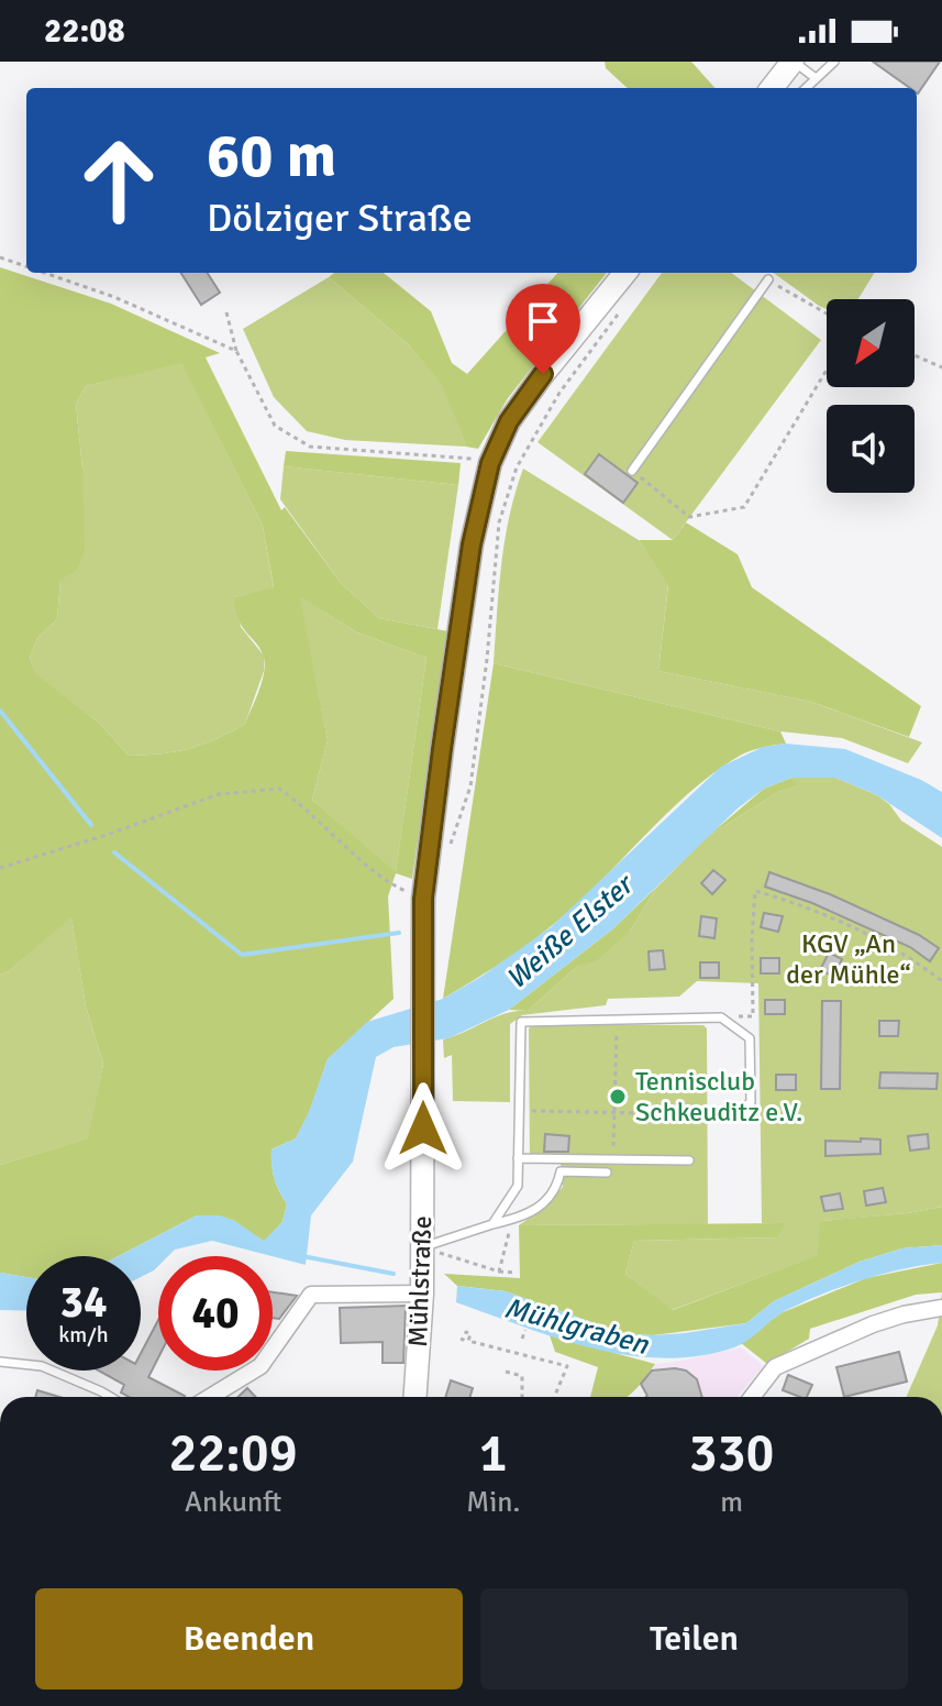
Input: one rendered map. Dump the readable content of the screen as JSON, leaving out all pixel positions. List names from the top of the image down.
{
  "streets": {
    "street": ["Mühlstraße"]
  },
  "water": ["Weiße Elster", "Mühlgraben"],
  "parks": ["KGV „An der Mühle“"],
  "places": ["Tennisclub Schkeuditz e.V."],
  "north": "bottom left",
  "page": {
    "status": "22:08",
    "turn": ["60 m", "Dölziger Straße"],
    "speed": "34 km/h",
    "limit": "40",
    "eta": [
      "22:09",
      "Ankunft",
      "1",
      "Min.",
      "330",
      "m"
    ],
    "buttons": ["Beenden", "Teilen"]
  }
}
